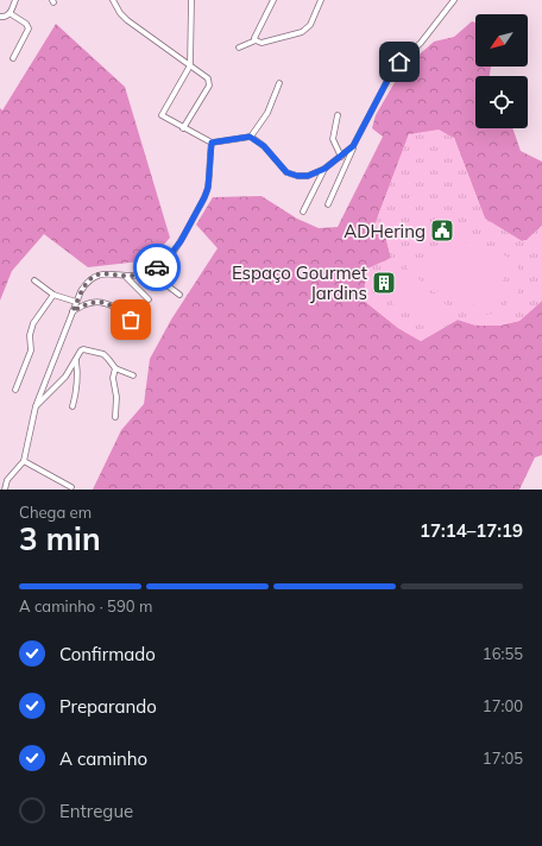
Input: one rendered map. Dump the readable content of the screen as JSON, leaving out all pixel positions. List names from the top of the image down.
{
  "places": {
    "public building": ["ADHering"],
    "building": ["Espaço Gourmet Jardins"]
  },
  "north": "bottom left",
  "page": {
    "heading": ["3 min", "Chega em", "17:14–17:19"],
    "bar": "A caminho · 590 m",
    "list": [
      ["Confirmado", "16:55"],
      ["Preparando", "17:00"],
      ["A caminho", "17:05"],
      "Entregue"
    ]
  }
}
